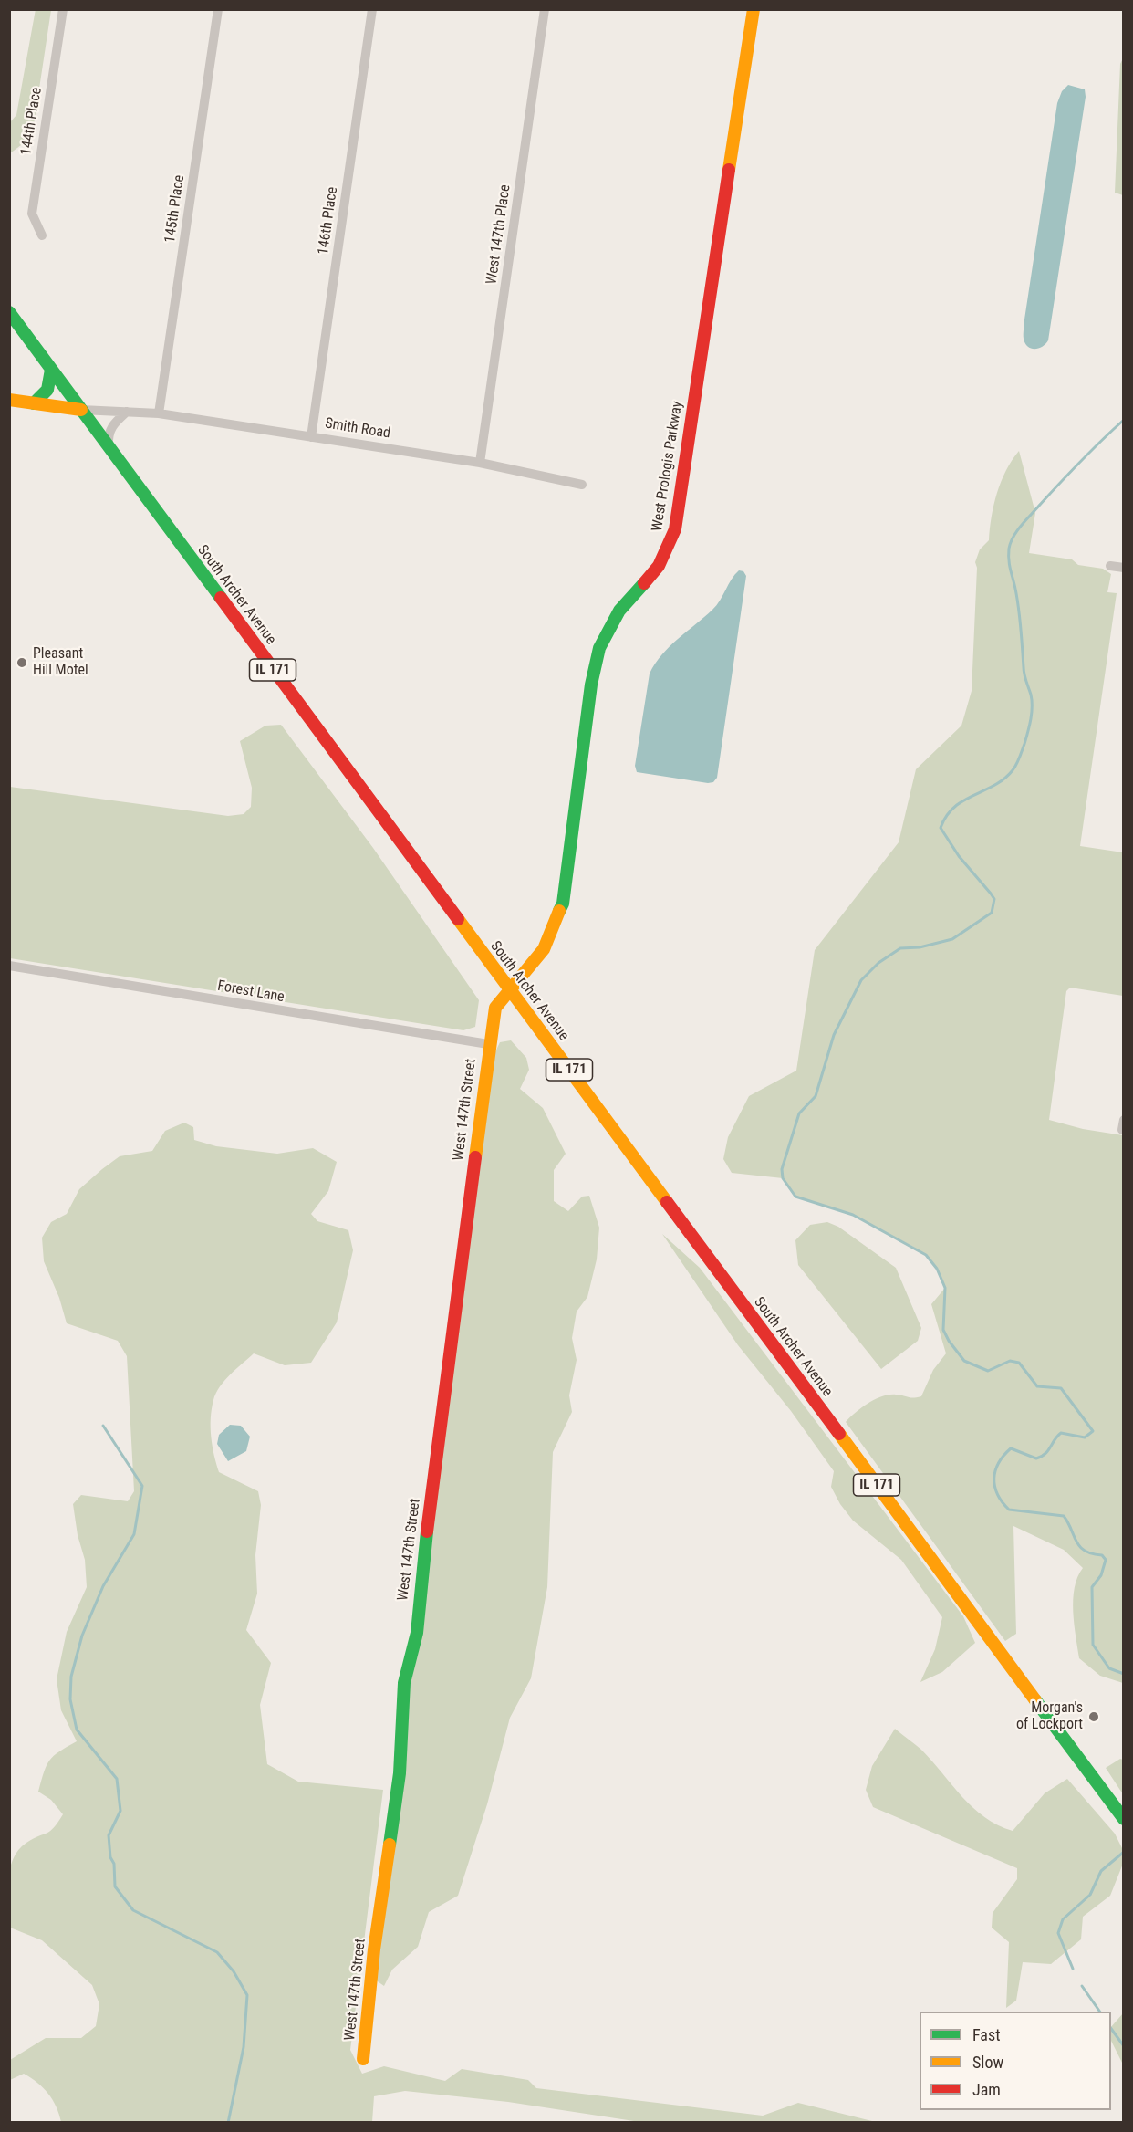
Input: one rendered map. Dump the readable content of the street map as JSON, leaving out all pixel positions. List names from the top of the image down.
{
  "streets": {
    "street": [
      "144th Place",
      "145th Place",
      "146th Place",
      "West 147th Place",
      "Smith Road",
      "West Prologis Parkway",
      "South Archer Avenue",
      "IL 171",
      "Forest Lane",
      "West 147th Street"
    ]
  },
  "crossings": [
    ["145th Place", "Smith Road"],
    ["146th Place", "Smith Road"],
    ["West 147th Place", "Smith Road"],
    ["Smith Road", "South Archer Avenue"],
    ["West Prologis Parkway", "South Archer Avenue"],
    ["West Prologis Parkway", "Forest Lane"],
    ["West Prologis Parkway", "West 147th Street"],
    ["Forest Lane", "West 147th Street"]
  ],
  "places": ["Pleasant Hill Motel", "Morgan's of Lockport"],
  "legend": ["Fast", "Slow", "Jam"]
}
